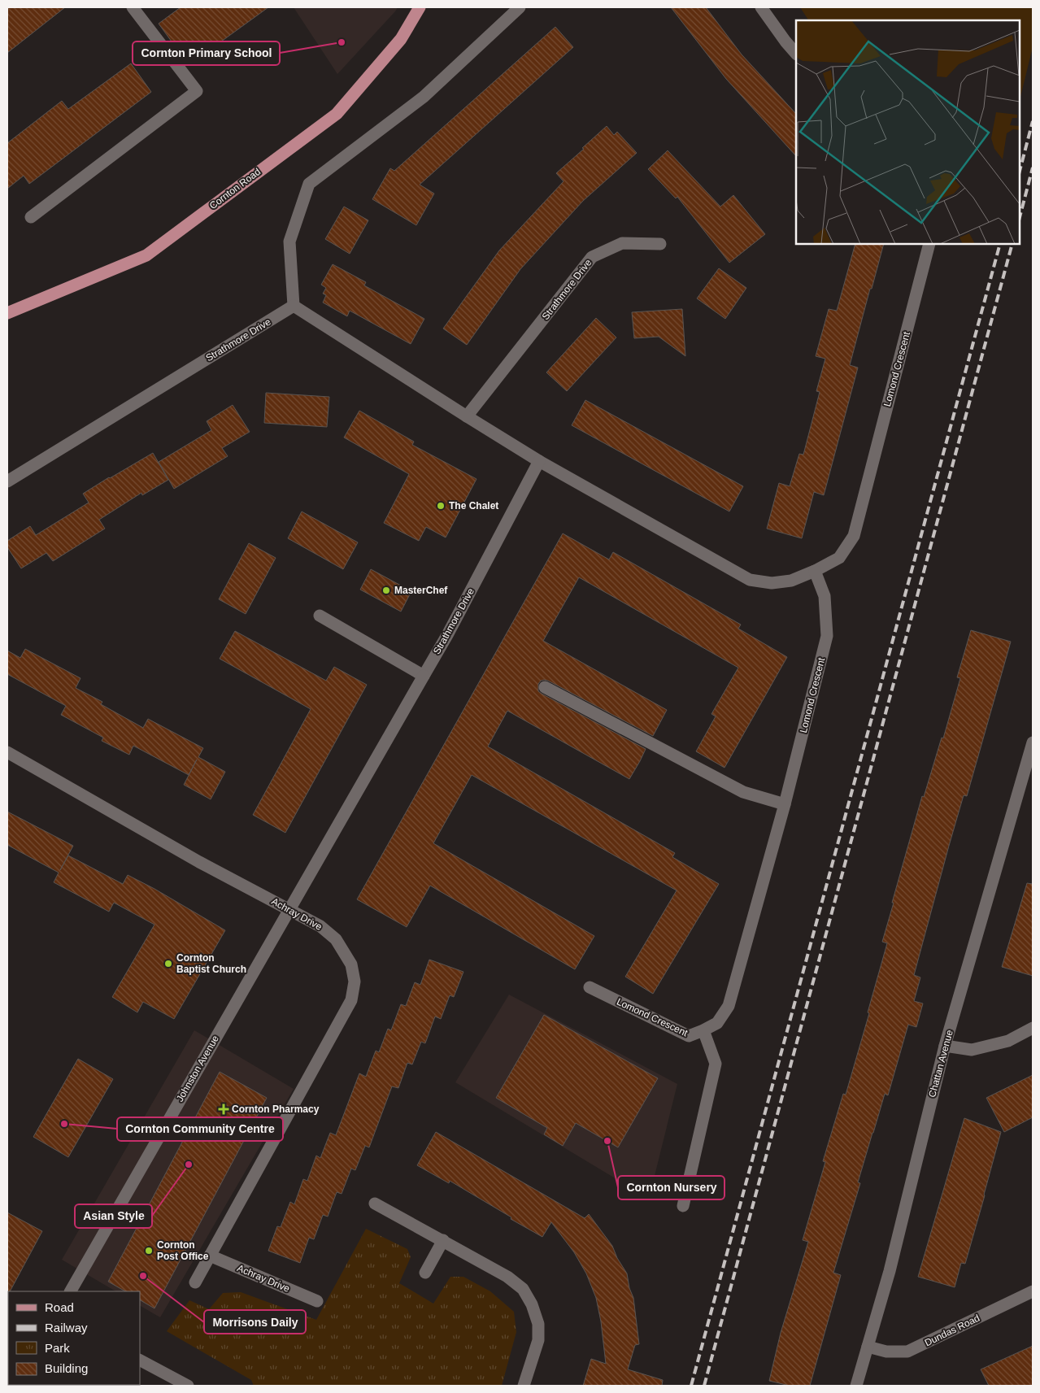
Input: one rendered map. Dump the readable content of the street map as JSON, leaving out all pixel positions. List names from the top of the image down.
{
  "streets": {
    "main road": ["Cornton Road"],
    "street": [
      "Strathmore Drive",
      "Lomond Crescent",
      "Achray Drive",
      "Chattan Avenue",
      "Johnston Avenue",
      "Dundas Road"
    ]
  },
  "crossings": [
    ["Strathmore Drive", "Achray Drive"],
    ["Strathmore Drive", "Johnston Avenue"],
    ["Achray Drive", "Johnston Avenue"],
    ["Chattan Avenue", "Dundas Road"]
  ],
  "places": {
    "other": [
      "Cornton Primary School",
      "The Chalet",
      "MasterChef",
      "Cornton Baptist Church",
      "Cornton Community Centre",
      "Cornton Nursery",
      "Asian Style",
      "Cornton Post Office",
      "Morrisons Daily"
    ],
    "health": ["Cornton Pharmacy"]
  },
  "legend": [
    "Road",
    "Railway",
    "Park",
    "Building"
  ]
}
